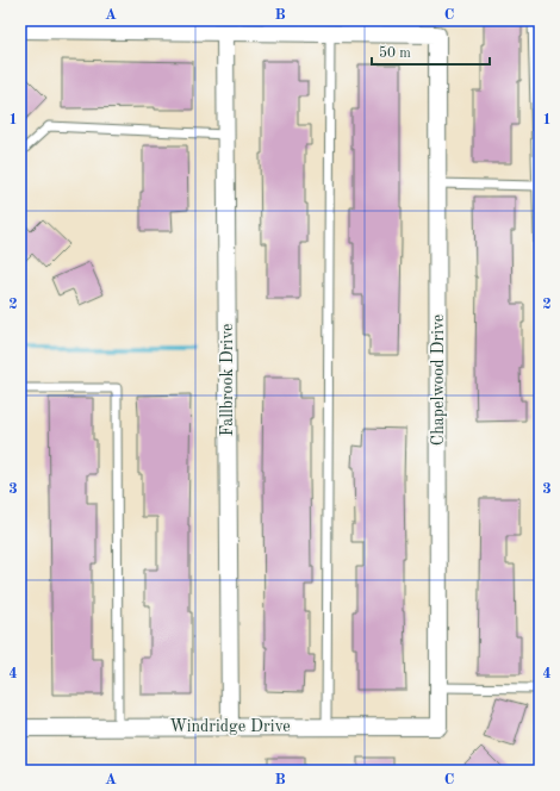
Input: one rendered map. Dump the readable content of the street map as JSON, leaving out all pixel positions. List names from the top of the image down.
{
  "streets": {
    "street": ["Fallbrook Drive", "Chapelwood Drive", "Windridge Drive"]
  },
  "crossings": [
    ["Fallbrook Drive", "Windridge Drive"],
    ["Chapelwood Drive", "Windridge Drive"]
  ],
  "scale_bar": "50 m",
  "grid": {
    "columns": ["A", "B", "C"],
    "rows": [
      "1",
      "2",
      "3",
      "4"
    ]
  }
}
